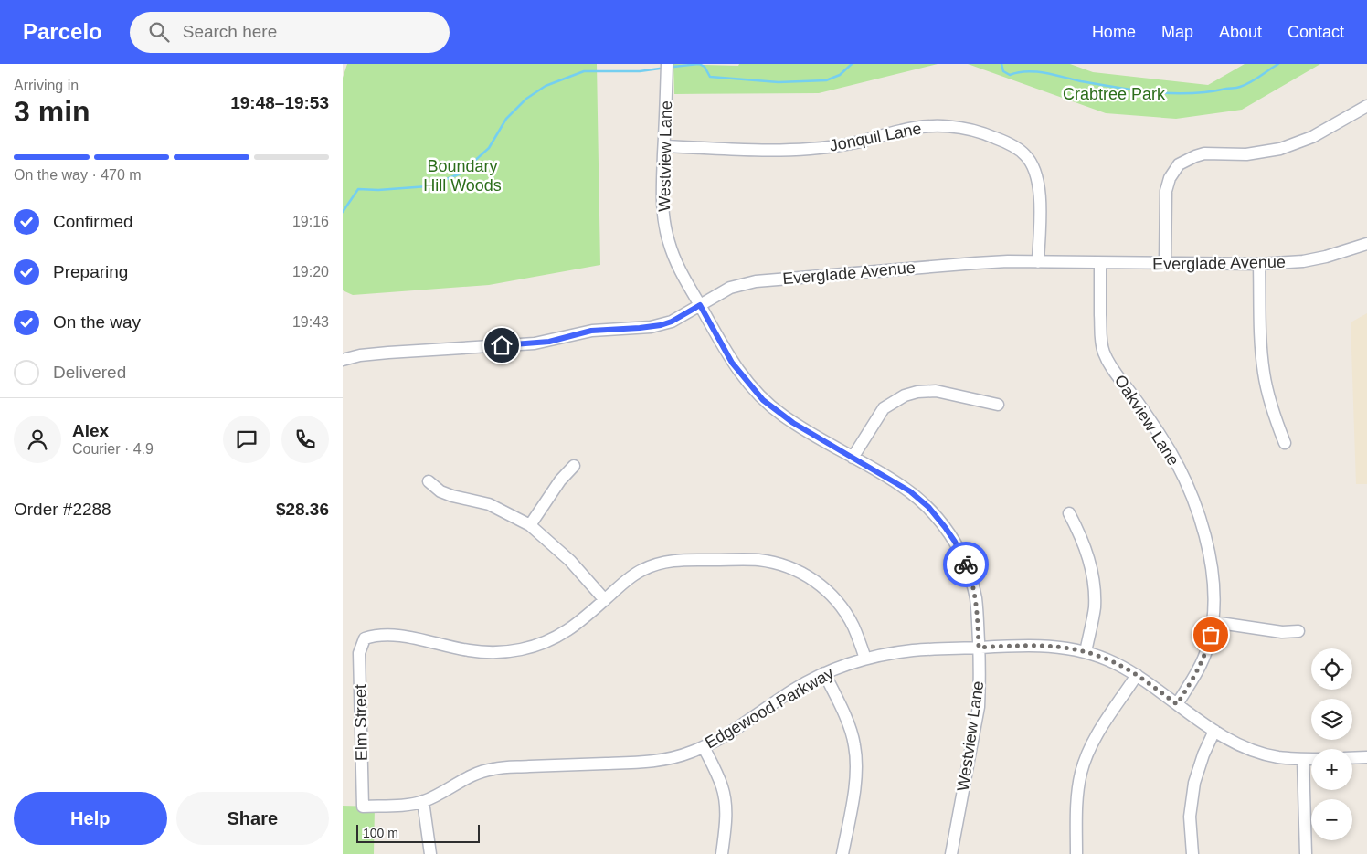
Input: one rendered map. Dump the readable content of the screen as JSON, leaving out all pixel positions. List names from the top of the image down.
{
  "streets": {
    "street": [
      "Jonquil Lane",
      "Westview Lane",
      "Everglade Avenue",
      "Oakview Lane",
      "Edgewood Parkway",
      "Elm Street"
    ]
  },
  "crossings": [
    ["Jonquil Lane", "Westview Lane"],
    ["Jonquil Lane", "Everglade Avenue"],
    ["Westview Lane", "Everglade Avenue"],
    ["Westview Lane", "Edgewood Parkway"],
    ["Everglade Avenue", "Oakview Lane"],
    ["Oakview Lane", "Edgewood Parkway"],
    ["Edgewood Parkway", "Elm Street"]
  ],
  "parks": ["Crabtree Park", "Boundary Hill Woods"],
  "scale_bar": "100 m",
  "page": {
    "header": "Parcelo",
    "search": "Search here",
    "nav": [
      "Home",
      "Map",
      "About",
      "Contact"
    ],
    "heading": ["3 min", "Arriving in", "19:48–19:53"],
    "panel": [
      "Alex",
      "Courier · 4.9",
      "Order #2288",
      "$28.36"
    ],
    "bar": "On the way · 470 m",
    "list": [
      ["Confirmed", "19:16"],
      ["Preparing", "19:20"],
      ["On the way", "19:43"],
      "Delivered"
    ],
    "map_buttons": ["+", "−"],
    "buttons": ["Help", "Share"],
    "scale": "100 m"
  }
}
